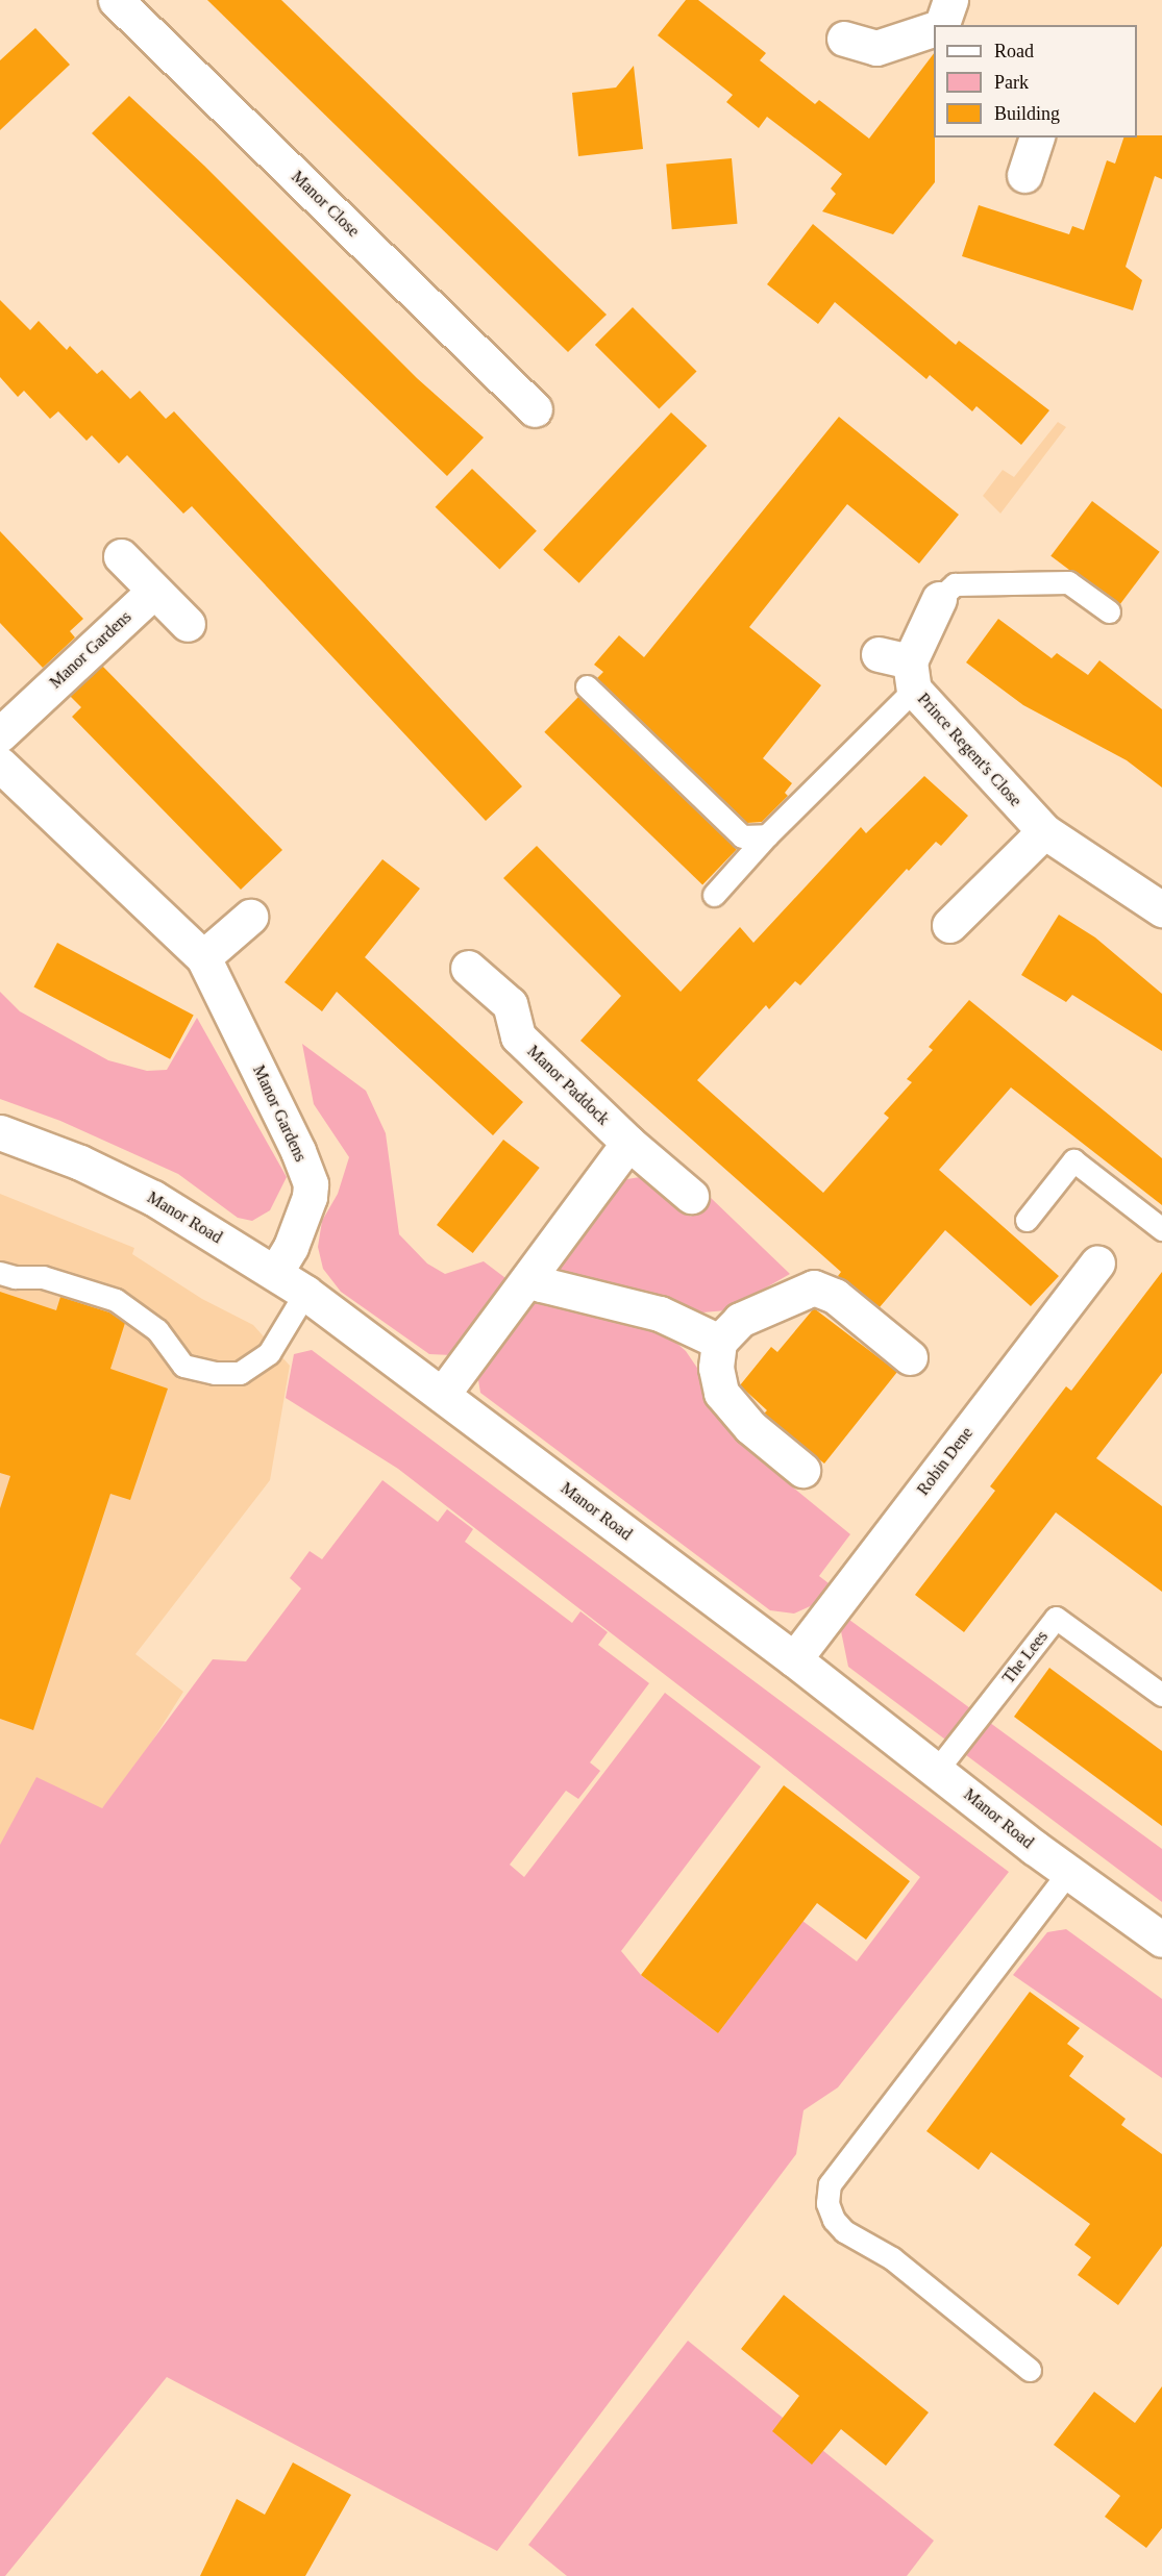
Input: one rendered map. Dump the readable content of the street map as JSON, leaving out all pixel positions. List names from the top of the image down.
{
  "streets": {
    "street": [
      "Manor Close",
      "Manor Gardens",
      "Prince Regent's Close",
      "Manor Paddock",
      "Manor Road",
      "Robin Dene"
    ],
    "lane": ["The Lees"]
  },
  "crossings": [
    ["Manor Gardens", "Manor Road"],
    ["Manor Road", "Robin Dene"],
    ["Manor Road", "The Lees"]
  ],
  "legend": ["Road", "Park", "Building"]
}
